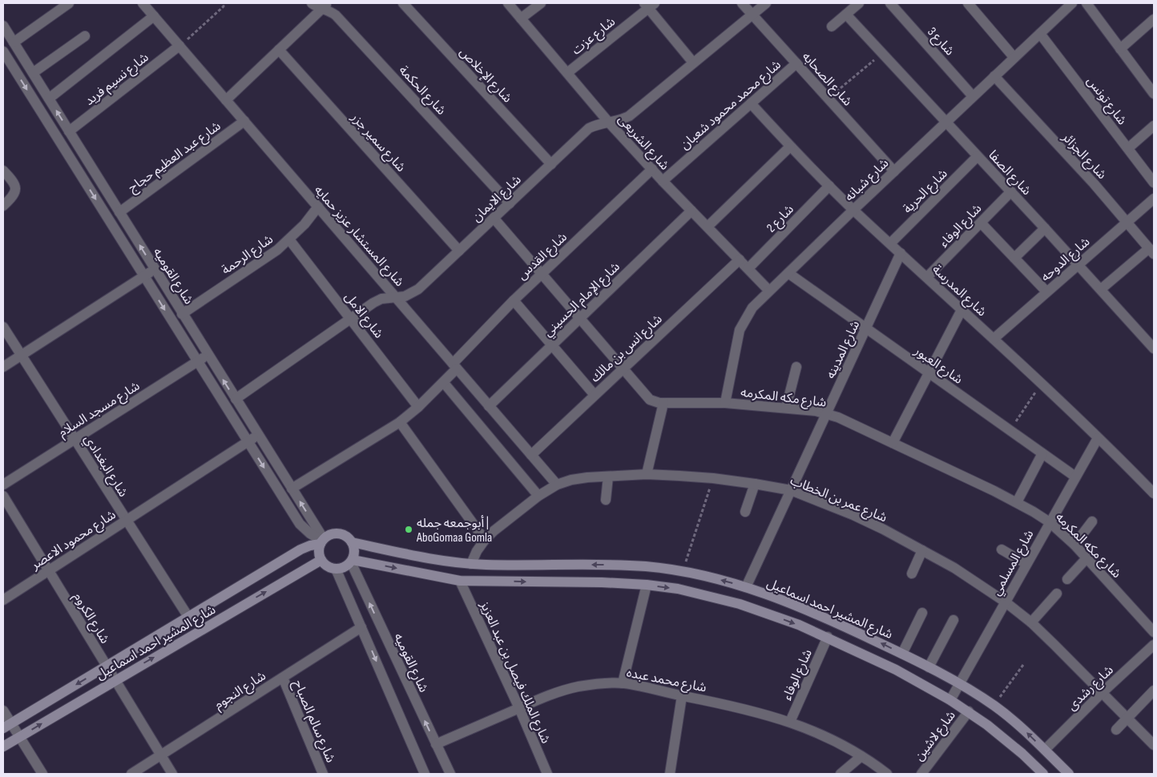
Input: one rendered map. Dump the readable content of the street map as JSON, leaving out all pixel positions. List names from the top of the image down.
{
  "streets": {
    "street": [
      "شارع عزت",
      "شارع 3",
      "شارع الإخلاص",
      "شارع نسيم فريد",
      "شارع الصحابه",
      "شارع الحكمة",
      "شارع تونس",
      "شارع محمد محمود شعبان",
      "شارع سمير جزر",
      "شارع الشريعى",
      "شارع الجزائر",
      "شارع عبد العظيم حجاج",
      "شارع الصفا",
      "شارع شبانه",
      "شارع الحرية",
      "شارع الايمان",
      "شارع 2",
      "شارع الوفاء",
      "شارع المستشار عزيز حمايه",
      "شارع الرحمة",
      "شارع القدس",
      "شارع الدوحه",
      "شارع القوميه",
      "شارع المدرسة",
      "شارع الإمام الحسيني",
      "شارع الامل",
      "شارع انس بن مالك",
      "شارع المدينه",
      "شارع العبور",
      "شارع مكه المكرمه",
      "شارع مسجد السلام",
      "شارع البغدادي",
      "شارع عمر بن الخطاب",
      "شارع محمود الاعصر",
      "شارع المسلمي",
      "شارع المشير احمد اسماعيل",
      "شارع الكروم",
      "شارع الملك فيصل بن عبد العزيز",
      "شارع محمد عبده",
      "شارع رشدى",
      "شارع النجوم",
      "شارع سالم الصباح",
      "شارع لاشين"
    ]
  },
  "crossings": [
    ["شارع عزت", "شارع الشريعى"],
    ["شارع 3", "شارع شبانه"],
    ["شارع الإخلاص", "شارع الايمان"],
    ["شارع نسيم فريد", "شارع المستشار عزيز حمايه"],
    ["شارع نسيم فريد", "شارع القوميه"],
    ["شارع الصحابه", "شارع محمد محمود شعبان"],
    ["شارع الصحابه", "شارع شبانه"],
    ["شارع الصحابه", "شارع الايمان"],
    ["شارع الحكمة", "شارع الايمان"],
    ["شارع تونس", "شارع شبانه"],
    ["شارع محمد محمود شعبان", "شارع الشريعى"],
    ["شارع محمد محمود شعبان", "شارع المدرسة"],
    ["شارع سمير جزر", "شارع الايمان"],
    ["شارع الشريعى", "شارع شبانه"],
    ["شارع الشريعى", "شارع الايمان"],
    ["شارع الشريعى", "شارع 2"],
    ["شارع الشريعى", "شارع القدس"],
    ["شارع الشريعى", "شارع الإمام الحسيني"],
    ["شارع الشريعى", "شارع انس بن مالك"],
    ["شارع الجزائر", "شارع شبانه"],
    ["شارع الجزائر", "شارع الدوحه"],
    ["شارع عبد العظيم حجاج", "شارع المستشار عزيز حمايه"],
    ["شارع عبد العظيم حجاج", "شارع القوميه"],
    ["شارع الصفا", "شارع شبانه"],
    ["شارع الصفا", "شارع الحرية"],
    ["شارع الصفا", "شارع الوفاء"],
    ["شارع الصفا", "شارع الدوحه"],
    ["شارع شبانه", "شارع المدرسة"],
    ["شارع شبانه", "شارع العبور"],
    ["شارع شبانه", "شارع مكه المكرمه"],
    ["شارع الحرية", "شارع المدرسة"],
    ["شارع الايمان", "شارع المستشار عزيز حمايه"],
    ["شارع الايمان", "شارع القوميه"],
    ["شارع الايمان", "شارع الامل"],
    ["شارع الايمان", "شارع مكه المكرمه"],
    ["شارع 2", "شارع المدرسة"],
    ["شارع الوفاء", "شارع المدرسة"],
    ["شارع الوفاء", "شارع محمد عبده"],
    ["شارع المستشار عزيز حمايه", "شارع الرحمة"],
    ["شارع المستشار عزيز حمايه", "شارع القدس"],
    ["شارع المستشار عزيز حمايه", "شارع الإمام الحسيني"],
    ["شارع المستشار عزيز حمايه", "شارع انس بن مالك"],
    ["شارع المستشار عزيز حمايه", "شارع عمر بن الخطاب"],
    ["شارع الرحمة", "شارع القوميه"],
    ["شارع الرحمة", "شارع الامل"],
    ["شارع القدس", "شارع القوميه"],
    ["شارع القدس", "شارع الامل"],
    ["شارع القدس", "شارع مكه المكرمه"],
    ["شارع الدوحه", "شارع المدرسة"],
    ["شارع القوميه", "شارع مسجد السلام"],
    ["شارع القوميه", "شارع محمود الاعصر"],
    ["شارع القوميه", "شارع المشير احمد اسماعيل"],
    ["شارع القوميه", "شارع محمد عبده"],
    ["شارع المدرسة", "شارع المدينه"],
    ["شارع المدرسة", "شارع المسلمي"],
    ["شارع الإمام الحسيني", "شارع مكه المكرمه"],
    ["شارع انس بن مالك", "شارع مكه المكرمه"],
    ["شارع المدينه", "شارع العبور"],
    ["شارع المدينه", "شارع مكه المكرمه"],
    ["شارع المدينه", "شارع عمر بن الخطاب"],
    ["شارع المدينه", "شارع المشير احمد اسماعيل"],
    ["شارع العبور", "شارع المسلمي"],
    ["شارع مكه المكرمه", "شارع المسلمي"],
    ["شارع مسجد السلام", "شارع البغدادي"],
    ["شارع البغدادي", "شارع محمود الاعصر"],
    ["شارع البغدادي", "شارع المشير احمد اسماعيل"],
    ["شارع عمر بن الخطاب", "شارع المسلمي"],
    ["شارع عمر بن الخطاب", "شارع المشير احمد اسماعيل"],
    ["شارع عمر بن الخطاب", "شارع رشدى"],
    ["شارع محمود الاعصر", "شارع الكروم"],
    ["شارع المسلمي", "شارع المشير احمد اسماعيل"],
    ["شارع المشير احمد اسماعيل", "شارع الكروم"],
    ["شارع المشير احمد اسماعيل", "شارع رشدى"],
    ["شارع الكروم", "شارع النجوم"],
    ["شارع الملك فيصل بن عبد العزيز", "شارع محمد عبده"],
    ["شارع النجوم", "شارع سالم الصباح"]
  ],
  "places": ["أبوجمعه جمله | AboGomaa Gomla"]
}
